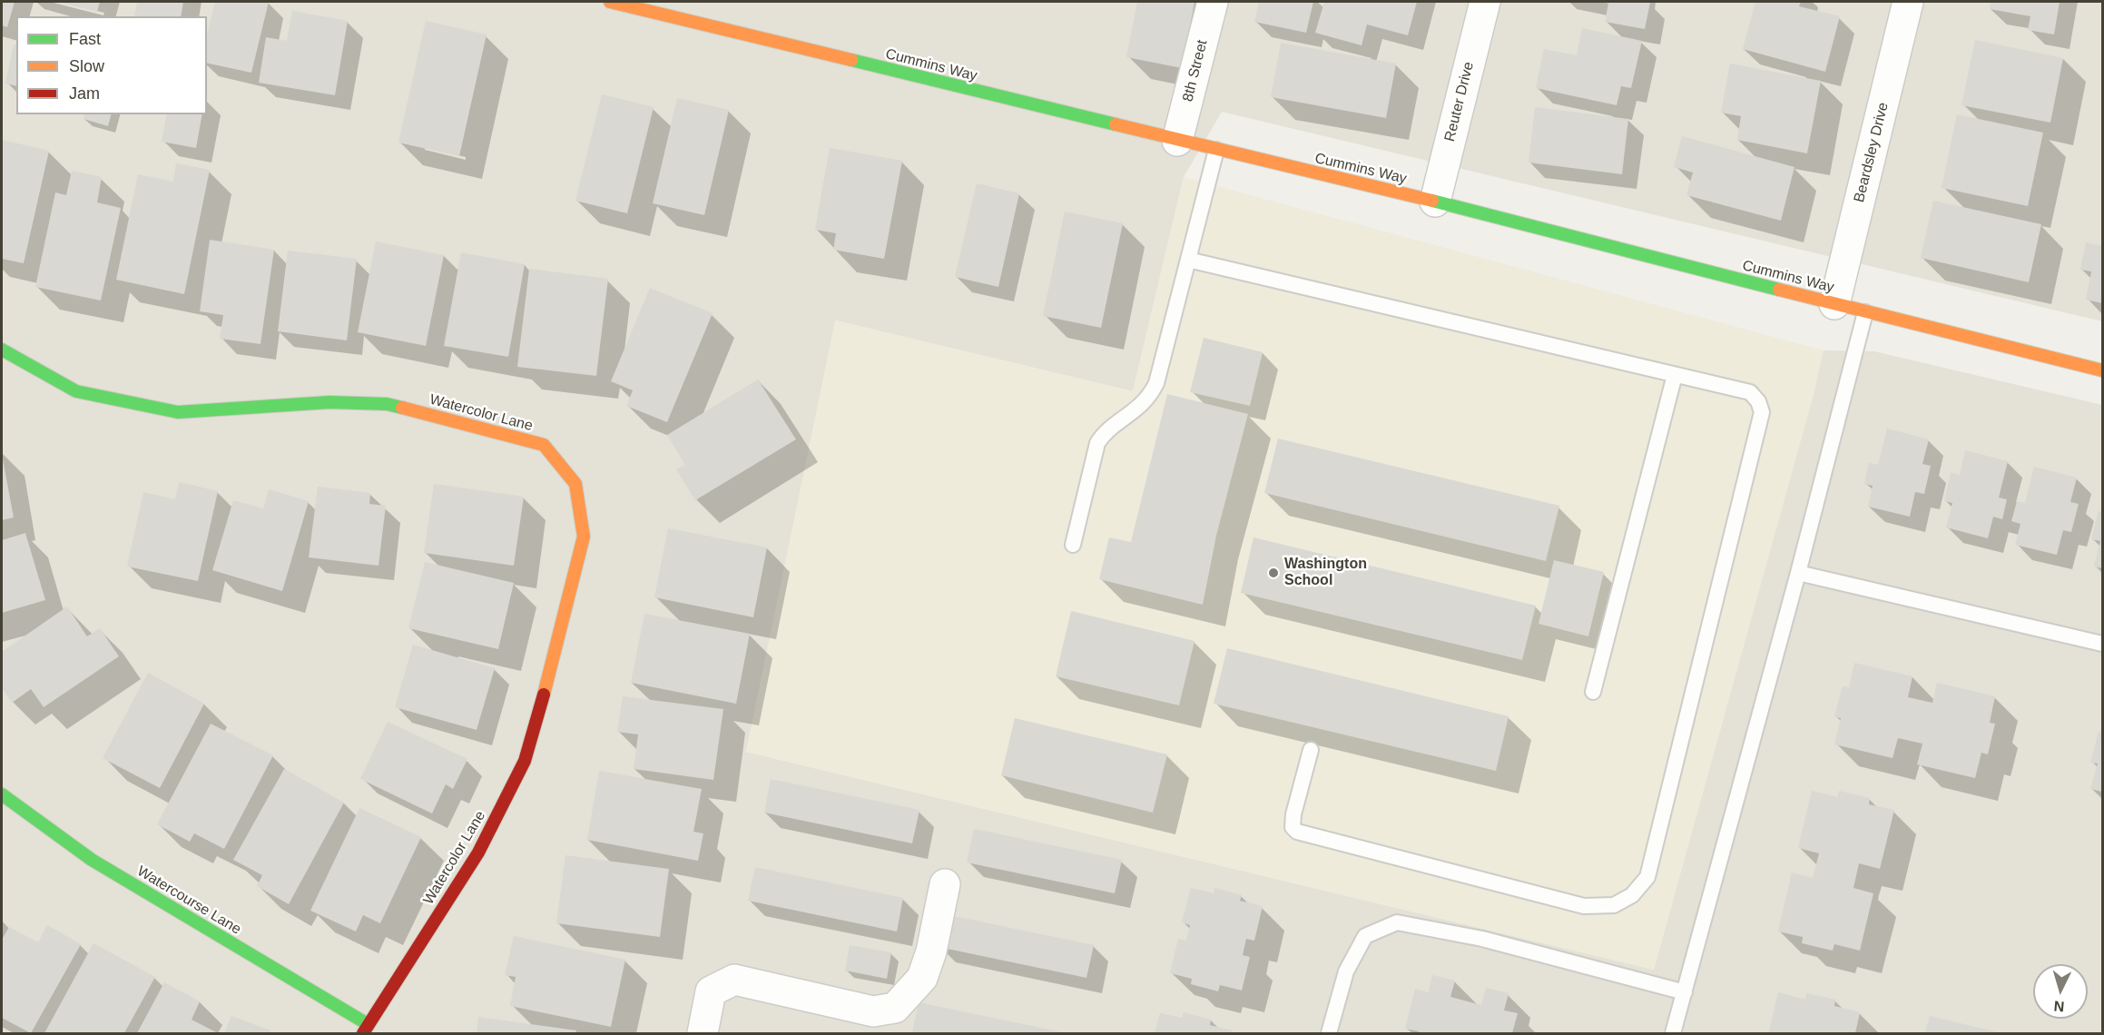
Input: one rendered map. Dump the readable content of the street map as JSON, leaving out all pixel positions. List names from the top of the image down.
{
  "streets": {
    "street": [
      "Cummins Way",
      "8th Street",
      "Reuter Drive",
      "Beardsley Drive",
      "Watercolor Lane",
      "Watercourse Lane"
    ]
  },
  "crossings": [
    ["Cummins Way", "8th Street"],
    ["Cummins Way", "Reuter Drive"],
    ["Cummins Way", "Beardsley Drive"],
    ["Watercolor Lane", "Watercourse Lane"]
  ],
  "places": ["Washington School"],
  "legend": ["Fast", "Slow", "Jam"],
  "north": "bottom"
}
